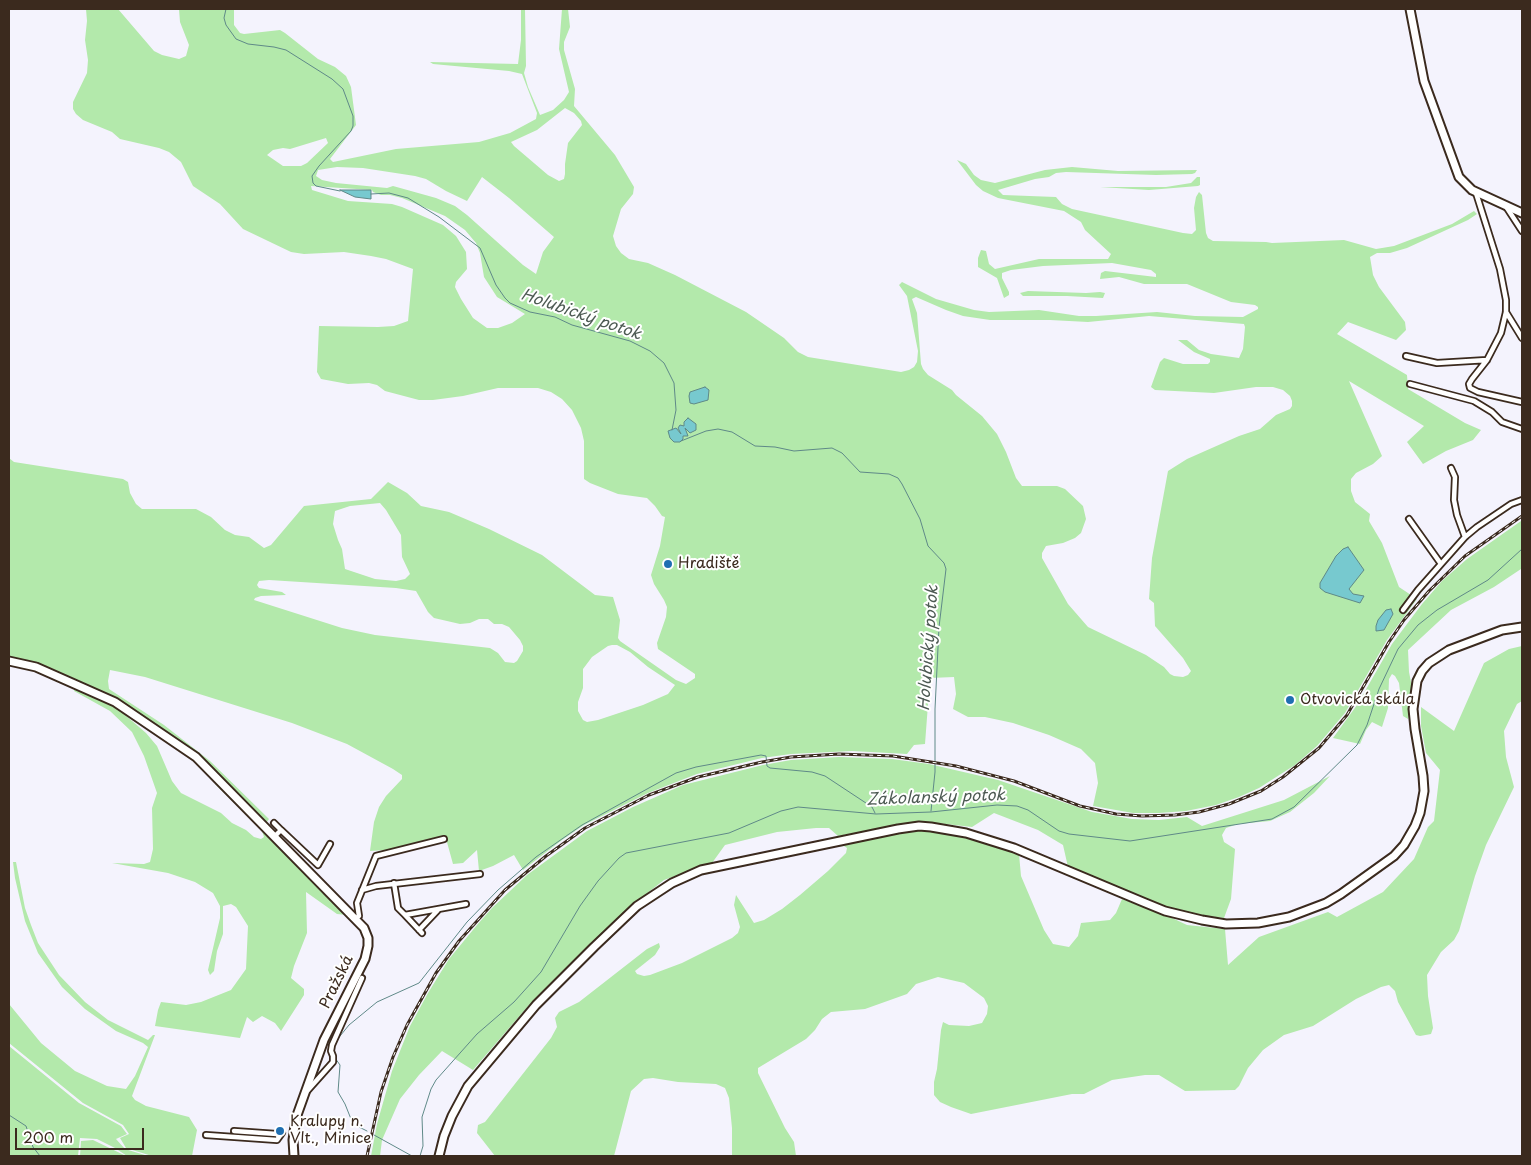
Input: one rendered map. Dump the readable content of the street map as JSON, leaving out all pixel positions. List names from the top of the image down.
{
  "streets": {
    "main road": ["Pražská"]
  },
  "water": ["Holubický potok", "Zákolanský potok"],
  "places": ["Hradiště", "Otvovická skála", "Kralupy n. Vlt., Minice"],
  "scale_bar": "200 m"
}
